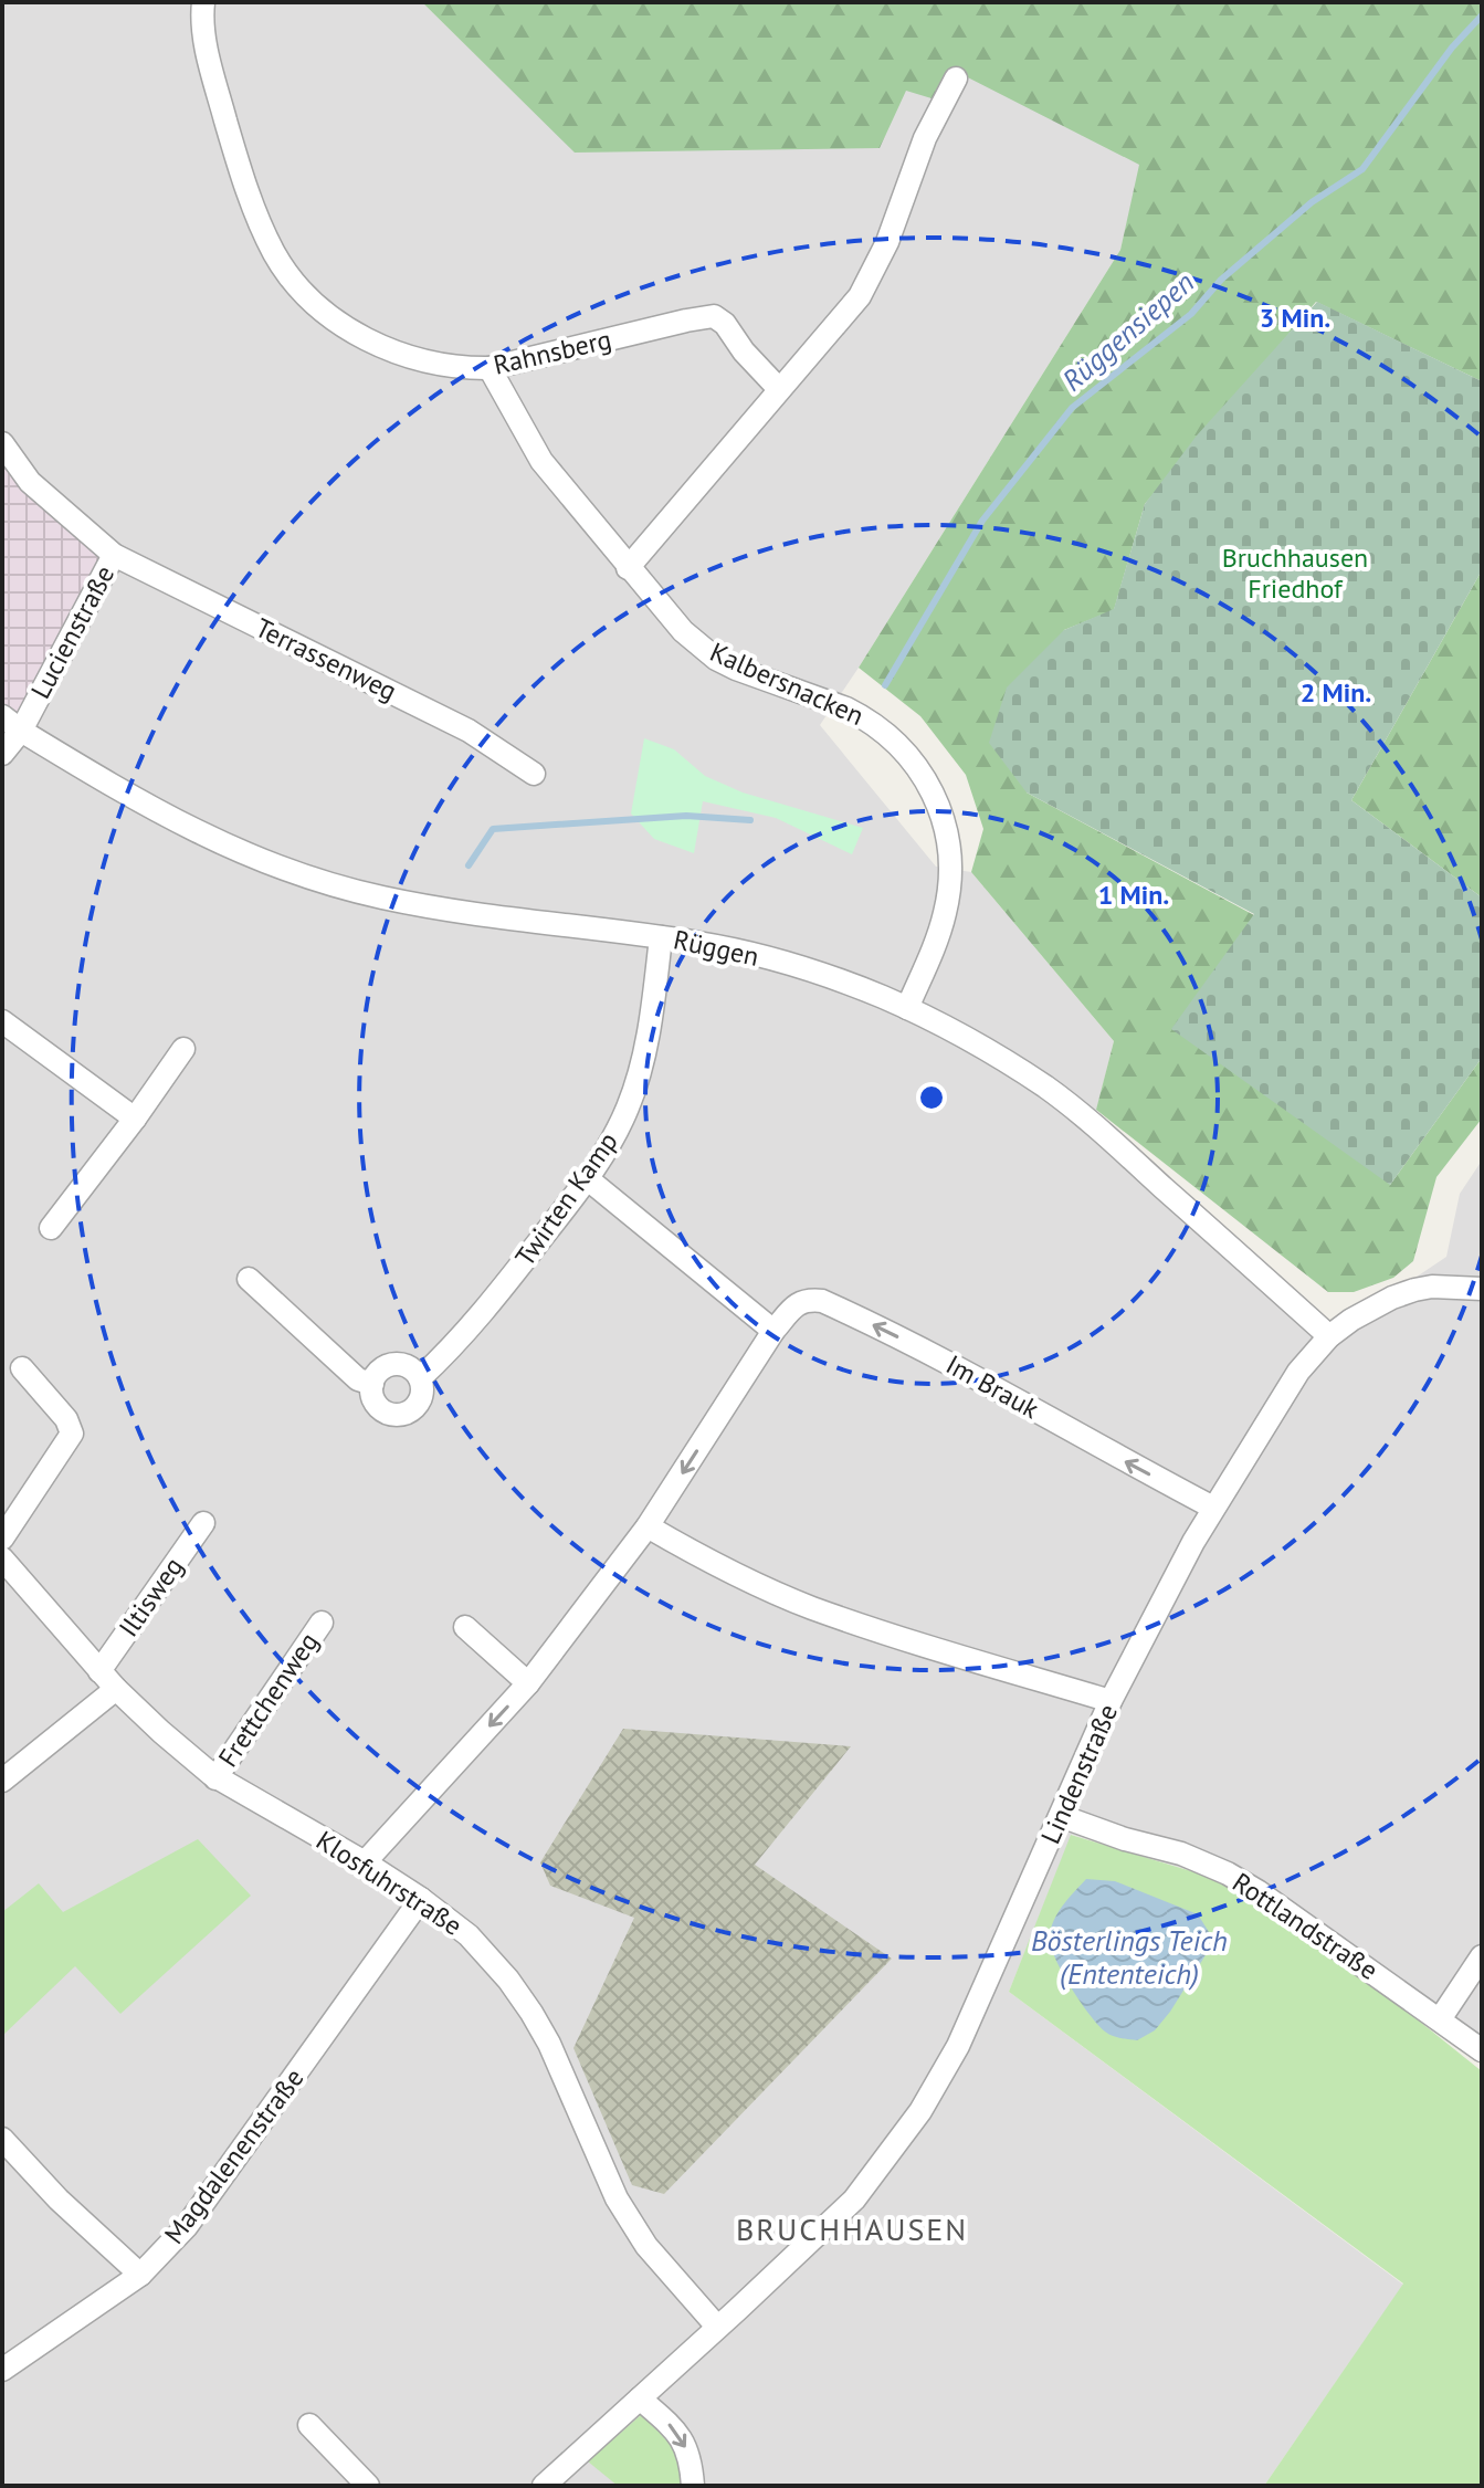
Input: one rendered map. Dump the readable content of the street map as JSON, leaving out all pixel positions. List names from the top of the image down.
{
  "streets": {
    "street": [
      "Rahnsberg",
      "Lucienstraße",
      "Terrassenweg",
      "Kalbersnacken",
      "Rüggen",
      "Twirten Kamp",
      "Im Brauk",
      "Iltisweg",
      "Frettchenweg",
      "Lindenstraße",
      "Klosfuhrstraße",
      "Rottlandstraße",
      "Magdalenenstraße"
    ]
  },
  "crossings": [
    ["Rahnsberg", "Kalbersnacken"],
    ["Lucienstraße", "Terrassenweg"],
    ["Lucienstraße", "Rüggen"],
    ["Kalbersnacken", "Rüggen"],
    ["Rüggen", "Twirten Kamp"],
    ["Rüggen", "Lindenstraße"],
    ["Im Brauk", "Lindenstraße"],
    ["Im Brauk", "Klosfuhrstraße"],
    ["Iltisweg", "Klosfuhrstraße"],
    ["Frettchenweg", "Klosfuhrstraße"],
    ["Lindenstraße", "Klosfuhrstraße"],
    ["Lindenstraße", "Rottlandstraße"],
    ["Klosfuhrstraße", "Magdalenenstraße"]
  ],
  "districts": ["BRUCHHAUSEN"],
  "water": ["Rüggensiepen", "Bösterlings Teich (Ententeich)"],
  "parks": ["Bruchhausen Friedhof"],
  "rings": ["3 Min.", "2 Min.", "1 Min."]
}
